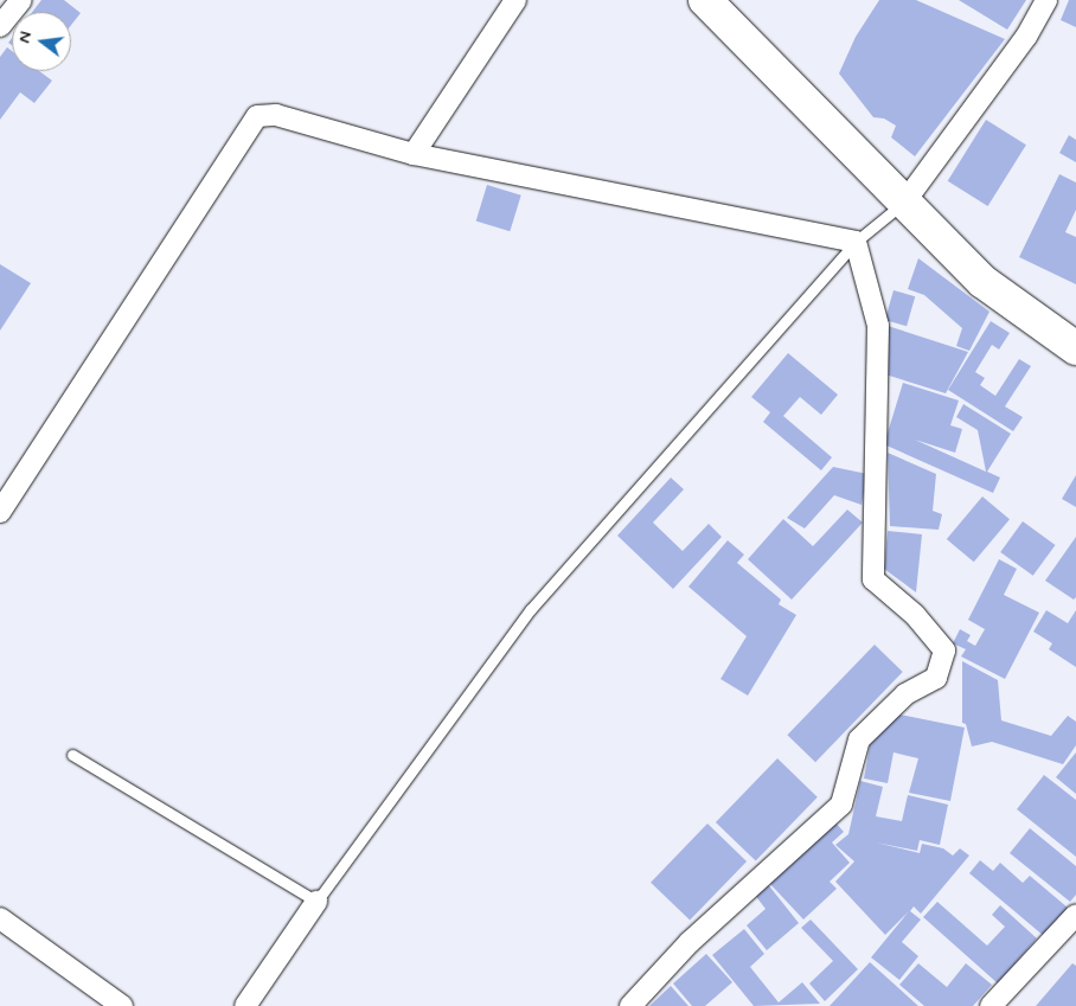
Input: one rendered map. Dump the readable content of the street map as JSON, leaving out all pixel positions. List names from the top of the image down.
{
  "north": "left"
}
